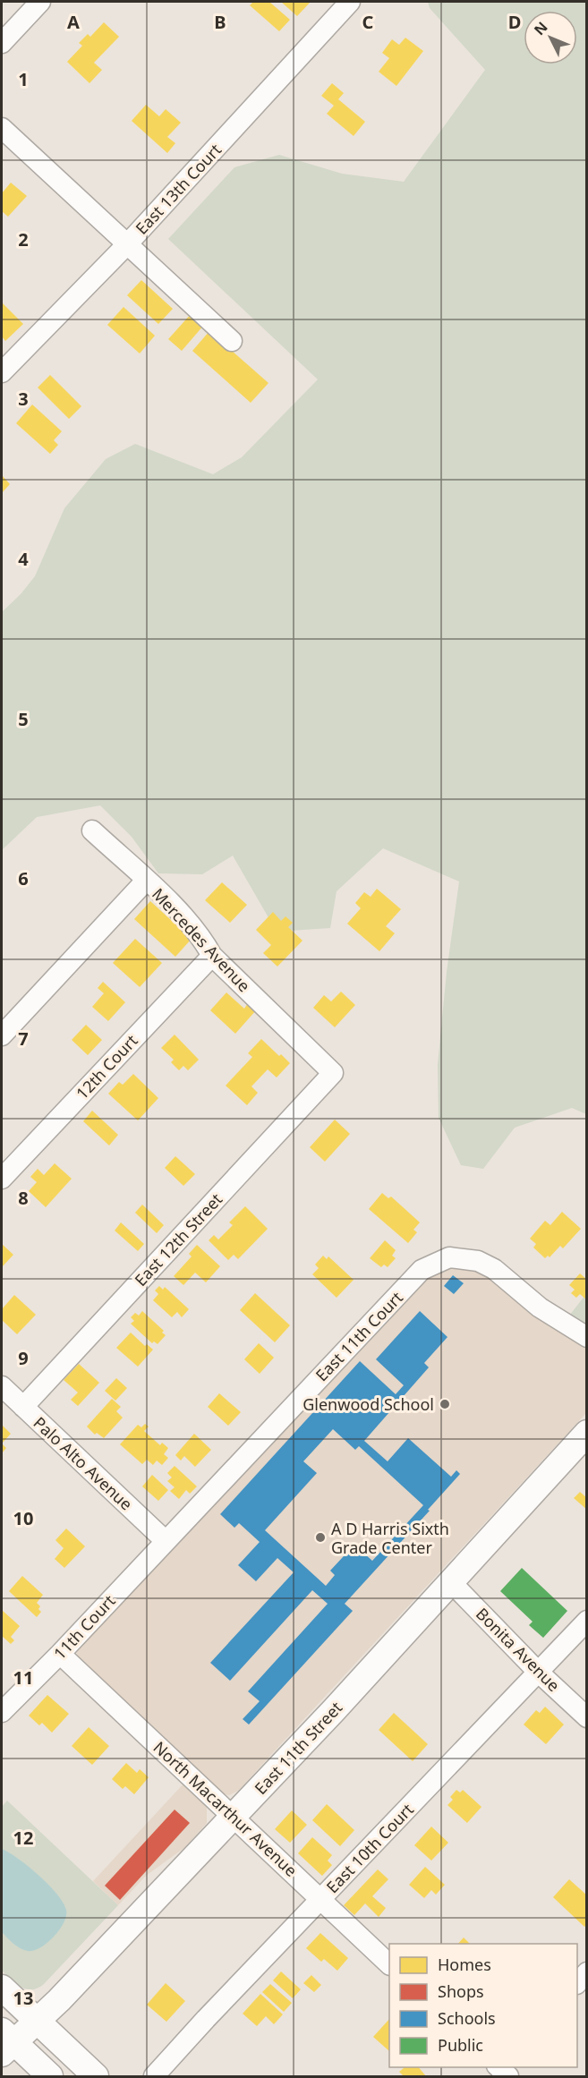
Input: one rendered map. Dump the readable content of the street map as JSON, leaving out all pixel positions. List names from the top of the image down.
{
  "streets": {
    "main road": ["East 11th Street"],
    "street": [
      "East 13th Court",
      "Mercedes Avenue",
      "12th Court",
      "East 12th Street",
      "East 11th Court",
      "Palo Alto Avenue",
      "11th Court",
      "Bonita Avenue",
      "North Macarthur Avenue",
      "East 10th Court"
    ]
  },
  "crossings": [
    ["Mercedes Avenue", "12th Court"],
    ["Mercedes Avenue", "East 12th Street"],
    ["East 12th Street", "Palo Alto Avenue"],
    ["East 11th Court", "Palo Alto Avenue"],
    ["East 11th Court", "11th Court"],
    ["Palo Alto Avenue", "11th Court"],
    ["11th Court", "North Macarthur Avenue"],
    ["Bonita Avenue", "East 11th Street"],
    ["Bonita Avenue", "East 10th Court"],
    ["East 11th Street", "North Macarthur Avenue"],
    ["North Macarthur Avenue", "East 10th Court"]
  ],
  "places": ["Glenwood School", "A D Harris Sixth Grade Center"],
  "legend": [
    "Homes",
    "Shops",
    "Schools",
    "Public"
  ],
  "north": "top left",
  "grid": {
    "columns": [
      "A",
      "B",
      "C",
      "D"
    ],
    "rows": [
      "1",
      "2",
      "3",
      "4",
      "5",
      "6",
      "7",
      "8",
      "9",
      "10",
      "11",
      "12",
      "13"
    ]
  }
}
